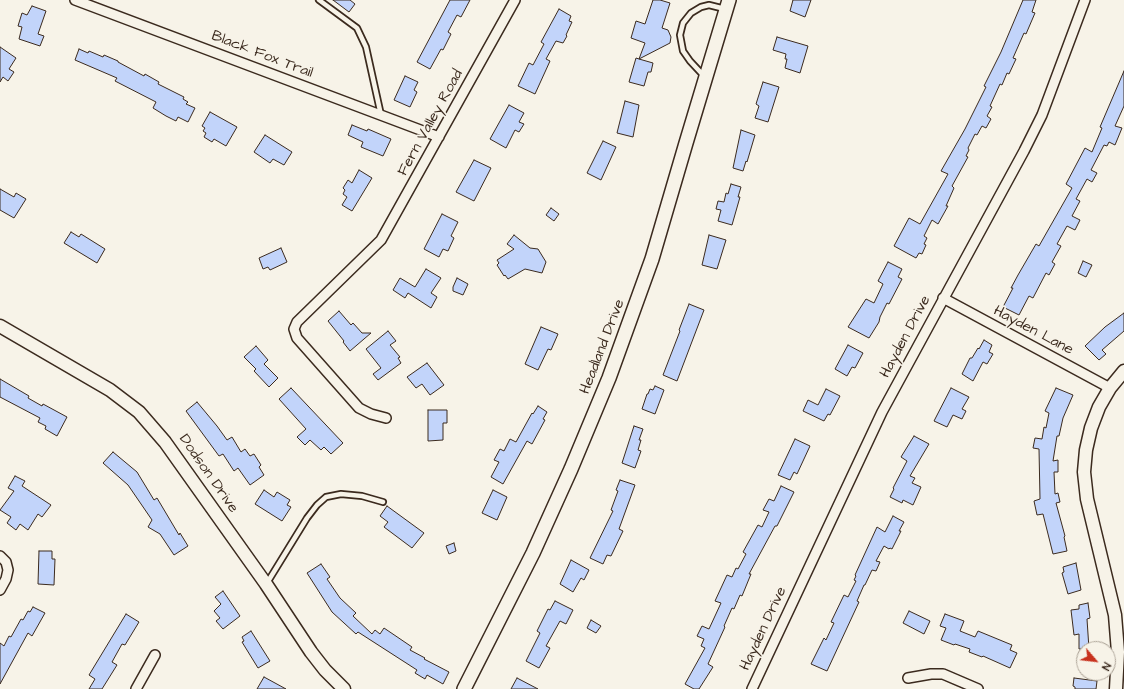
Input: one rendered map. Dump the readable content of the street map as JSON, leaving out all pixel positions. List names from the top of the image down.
{
  "streets": {
    "main road": ["Headland Drive"],
    "street": [
      "Black Fox Trail",
      "Fern Valley Road",
      "Hayden Lane",
      "Hayden Drive",
      "Dodson Drive"
    ]
  },
  "crossings": [
    ["Black Fox Trail", "Fern Valley Road"],
    ["Hayden Lane", "Hayden Drive"]
  ],
  "north": "bottom right"
}
